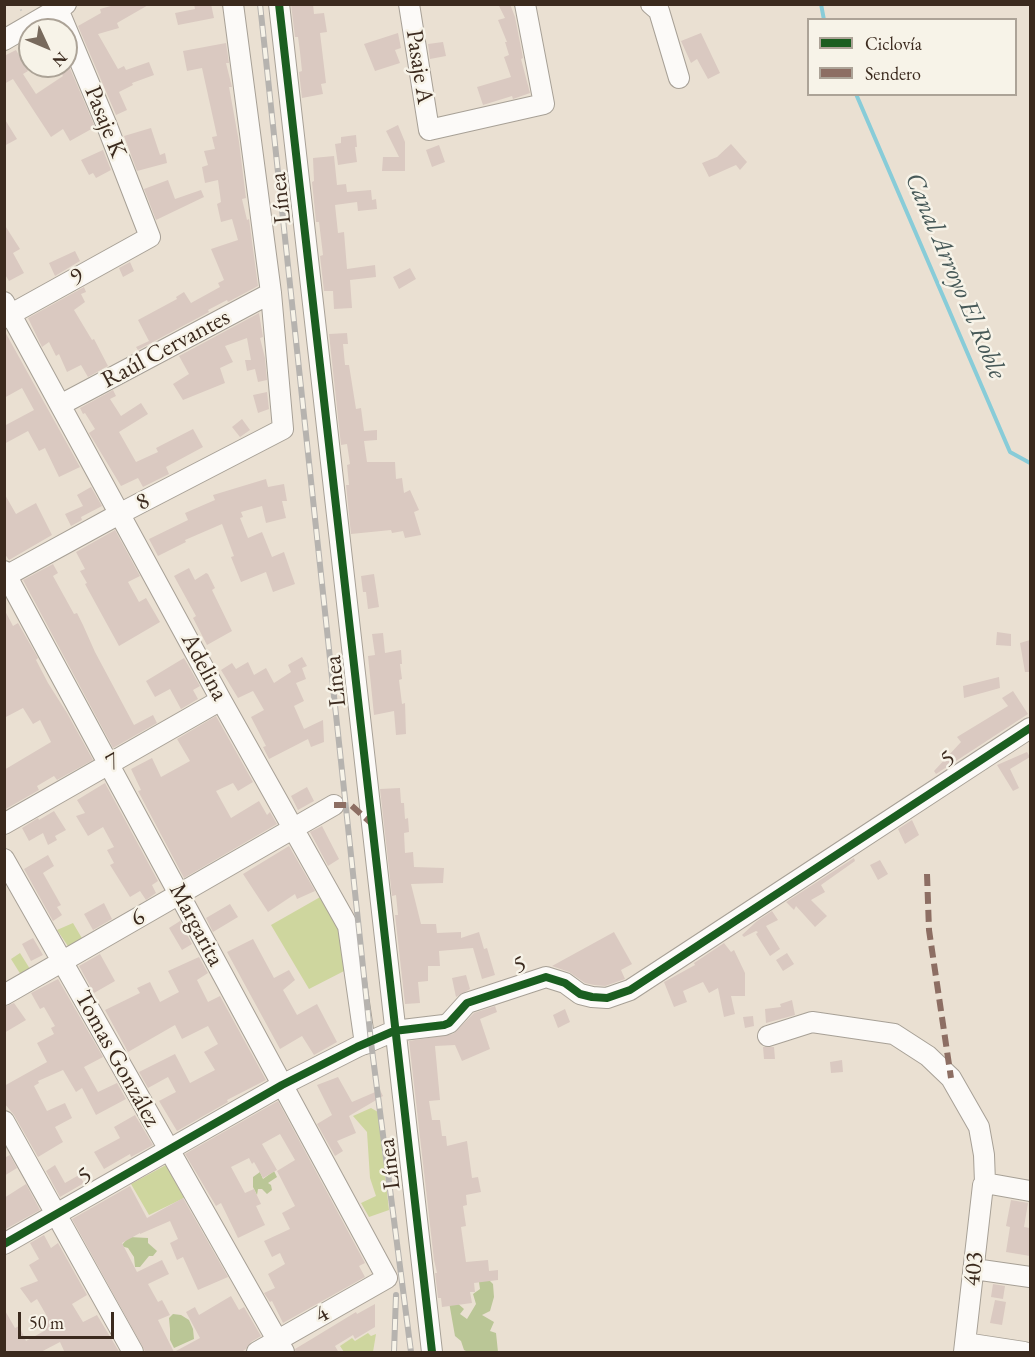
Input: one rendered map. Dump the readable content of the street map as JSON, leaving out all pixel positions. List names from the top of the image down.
{
  "streets": {
    "street": [
      "Pasaje A",
      "Pasaje K",
      "Línea",
      "9",
      "Raúl Cervantes",
      "8",
      "Adelina",
      "5",
      "7",
      "6",
      "Margarita",
      "Tomas González",
      "403",
      "4"
    ]
  },
  "crossings": [
    ["Pasaje K", "9"],
    ["Línea", "Raúl Cervantes"],
    ["Línea", "8"],
    ["Línea", "5"],
    ["9", "Adelina"],
    ["Raúl Cervantes", "Adelina"],
    ["8", "Adelina"],
    ["8", "Margarita"],
    ["Adelina", "5"],
    ["Adelina", "7"],
    ["Adelina", "6"],
    ["5", "Margarita"],
    ["5", "Tomas González"],
    ["7", "Margarita"],
    ["6", "Margarita"],
    ["6", "Tomas González"],
    ["Margarita", "4"],
    ["Tomas González", "4"]
  ],
  "water": ["Canal Arroyo El Roble"],
  "legend": ["Ciclovía", "Sendero"],
  "scale_bar": "50 m",
  "north": "bottom right"
}
